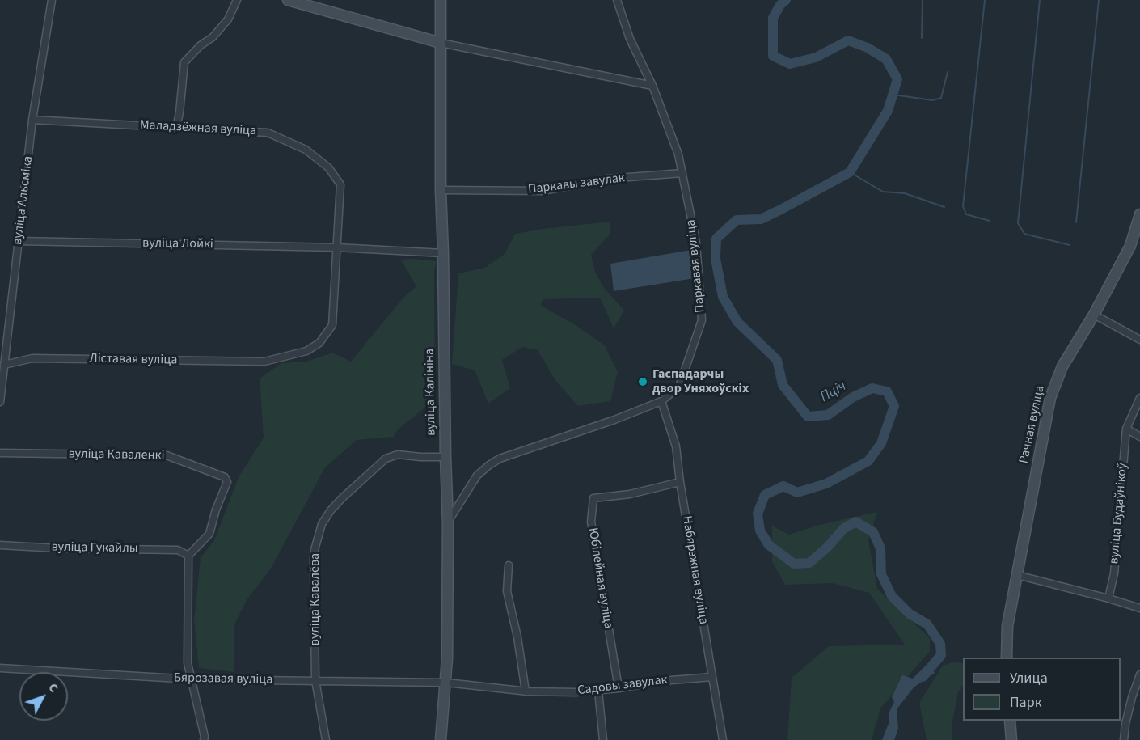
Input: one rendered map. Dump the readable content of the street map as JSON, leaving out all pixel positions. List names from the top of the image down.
{
  "streets": {
    "street": [
      "Маладзёжная вуліца",
      "Паркавы завулак",
      "вуліца Альсміка",
      "вуліца Лойкі",
      "Паркавая вуліца",
      "Ліставая вуліца",
      "вуліца Калініна",
      "Рачная вуліца",
      "вуліца Каваленкі",
      "вуліца Будаўнікоў",
      "вуліца Гукайлы",
      "Набярэжная вуліца",
      "Юбілейная вуліца",
      "вуліца Кавалёва",
      "Бярозавая вуліца",
      "Садовы завулак"
    ]
  },
  "crossings": [
    ["Маладзёжная вуліца", "вуліца Альсміка"],
    ["Маладзёжная вуліца", "вуліца Лойкі"],
    ["Маладзёжная вуліца", "Ліставая вуліца"],
    ["Паркавы завулак", "Паркавая вуліца"],
    ["Паркавы завулак", "вуліца Калініна"],
    ["вуліца Альсміка", "вуліца Лойкі"],
    ["вуліца Альсміка", "Ліставая вуліца"],
    ["вуліца Лойкі", "Ліставая вуліца"],
    ["вуліца Лойкі", "вуліца Калініна"],
    ["Паркавая вуліца", "вуліца Калініна"],
    ["Паркавая вуліца", "Набярэжная вуліца"],
    ["вуліца Калініна", "вуліца Кавалёва"],
    ["вуліца Калініна", "Бярозавая вуліца"],
    ["вуліца Калініна", "Садовы завулак"],
    ["вуліца Каваленкі", "вуліца Гукайлы"],
    ["Набярэжная вуліца", "Юбілейная вуліца"],
    ["Набярэжная вуліца", "Садовы завулак"],
    ["Юбілейная вуліца", "Садовы завулак"],
    ["вуліца Кавалёва", "Бярозавая вуліца"],
    ["Бярозавая вуліца", "Садовы завулак"]
  ],
  "water": ["Пціч"],
  "places": ["Гаспадарчы двор Уняхоўскіх"],
  "legend": ["Улица", "Парк"],
  "north": "top right"
}
